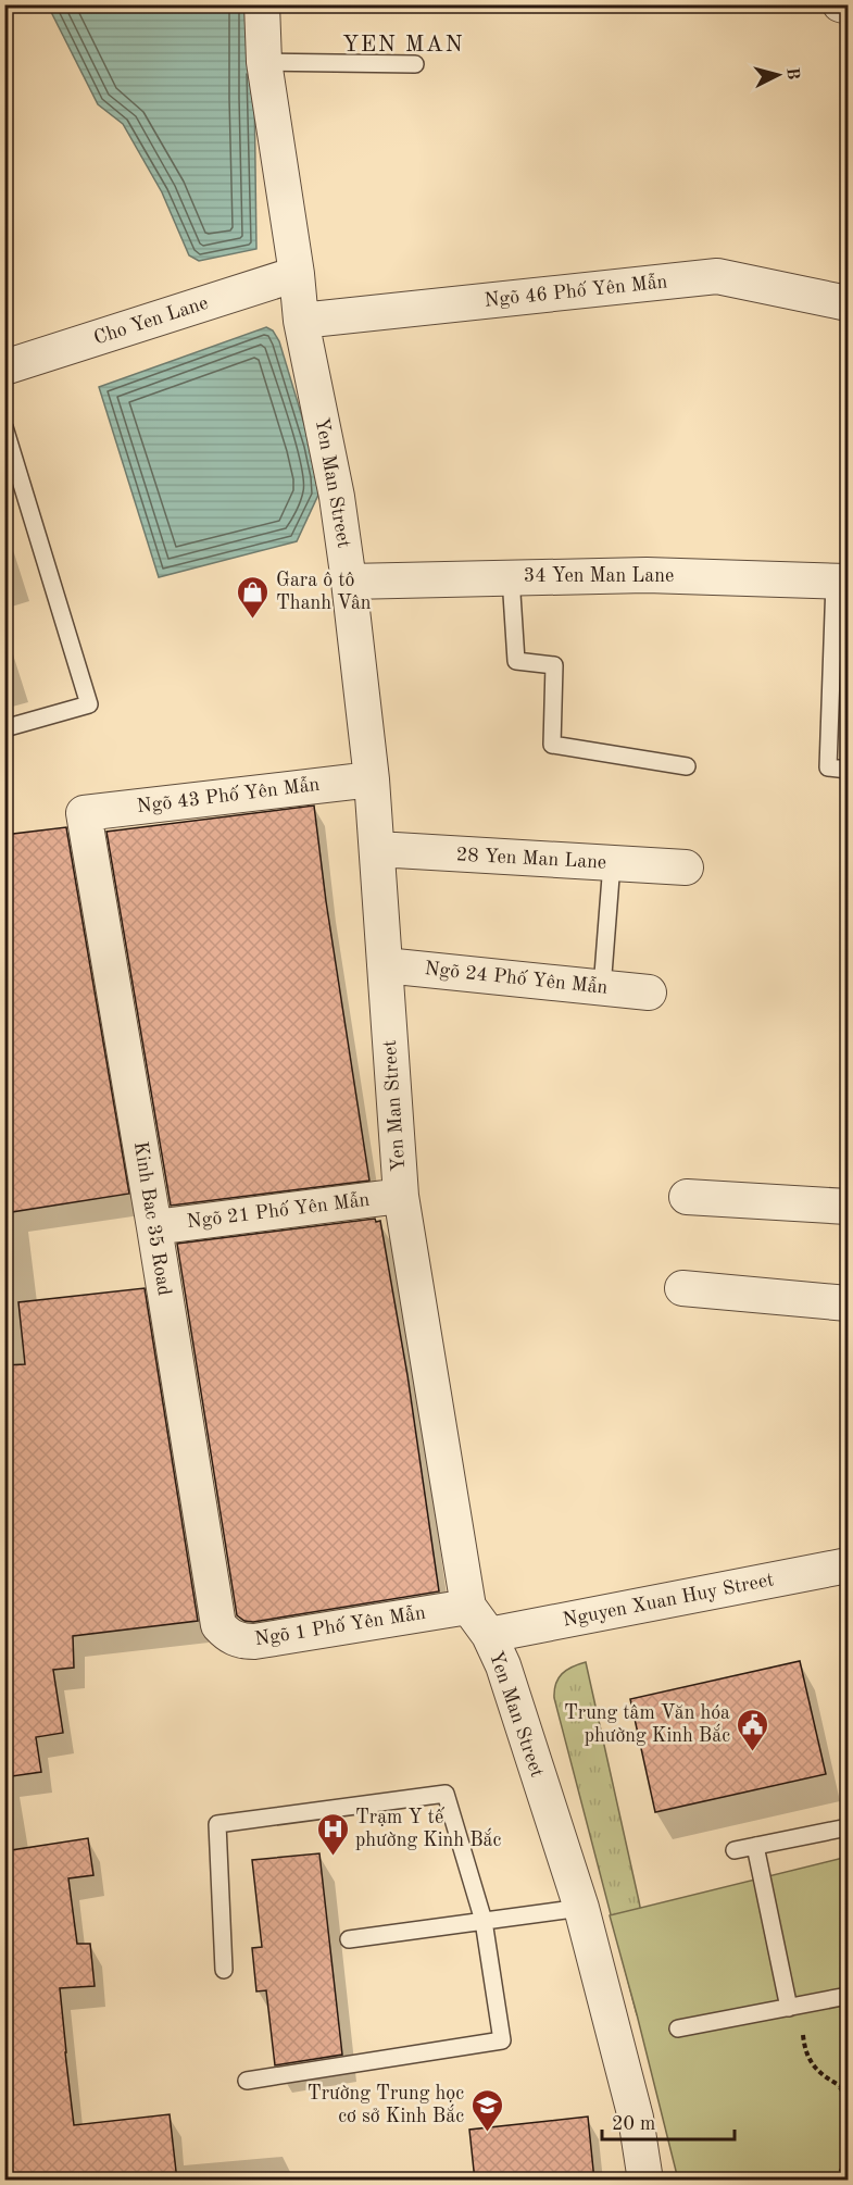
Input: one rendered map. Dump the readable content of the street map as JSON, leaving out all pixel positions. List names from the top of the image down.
{
  "streets": {
    "street": [
      "Ngõ 46 Phố Yên Mẫn",
      "Cho Yen Lane",
      "Yen Man Street",
      "34 Yen Man Lane",
      "Ngõ 43 Phố Yên Mẫn",
      "28 Yen Man Lane",
      "Ngõ 24 Phố Yên Mẫn",
      "Ngõ 21 Phố Yên Mẫn",
      "Kinh Bac 35 Road",
      "Nguyen Xuan Huy Street",
      "Ngõ 1 Phố Yên Mẫn"
    ]
  },
  "crossings": [
    ["Ngõ 46 Phố Yên Mẫn", "Yen Man Street"],
    ["Cho Yen Lane", "Yen Man Street"],
    ["Yen Man Street", "34 Yen Man Lane"],
    ["Yen Man Street", "Ngõ 43 Phố Yên Mẫn"],
    ["Yen Man Street", "28 Yen Man Lane"],
    ["Yen Man Street", "Ngõ 24 Phố Yên Mẫn"],
    ["Yen Man Street", "Ngõ 21 Phố Yên Mẫn"],
    ["Yen Man Street", "Nguyen Xuan Huy Street"],
    ["Yen Man Street", "Ngõ 1 Phố Yên Mẫn"],
    ["Ngõ 43 Phố Yên Mẫn", "Kinh Bac 35 Road"],
    ["Ngõ 21 Phố Yên Mẫn", "Kinh Bac 35 Road"],
    ["Kinh Bac 35 Road", "Ngõ 1 Phố Yên Mẫn"]
  ],
  "districts": ["YEN MAN"],
  "places": {
    "shop": ["Gara ô tô Thanh Vân"],
    "public building": ["Trung tâm Văn hóa phường Kinh Bắc"],
    "hospital": ["Trạm Y tế phường Kinh Bắc"],
    "school or university": ["Trường Trung học cơ sở Kinh Bắc"]
  },
  "scale_bar": "20 m",
  "north": "right"
}
